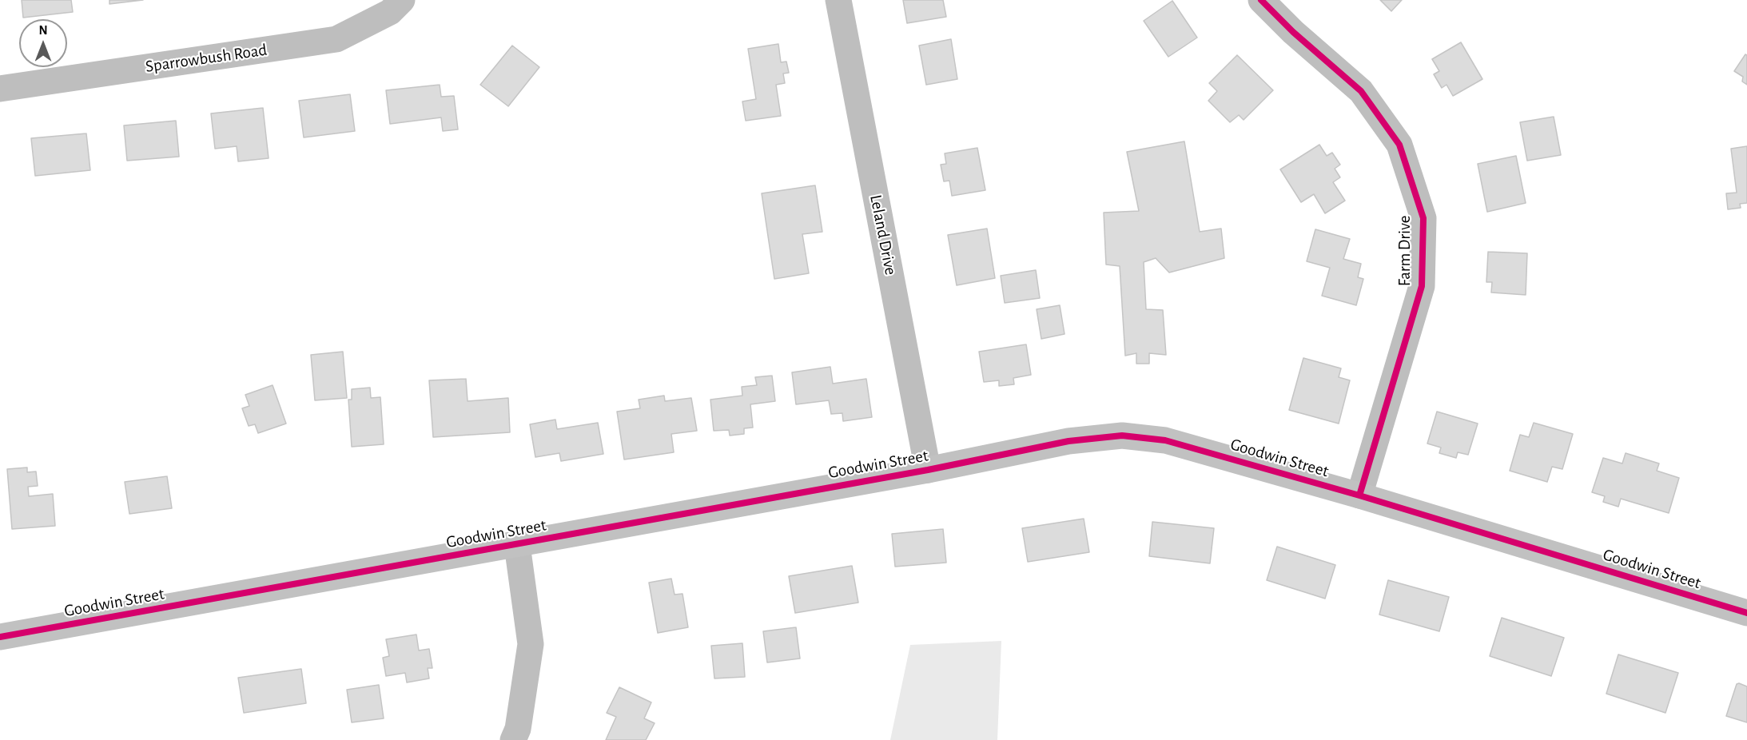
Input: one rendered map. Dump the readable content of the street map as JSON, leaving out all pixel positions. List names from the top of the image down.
{
  "streets": {
    "street": [
      "Sparrowbush Road",
      "Leland Drive",
      "Farm Drive",
      "Goodwin Street"
    ]
  },
  "crossings": [
    ["Leland Drive", "Goodwin Street"],
    ["Farm Drive", "Goodwin Street"]
  ],
  "north": "top"
}
